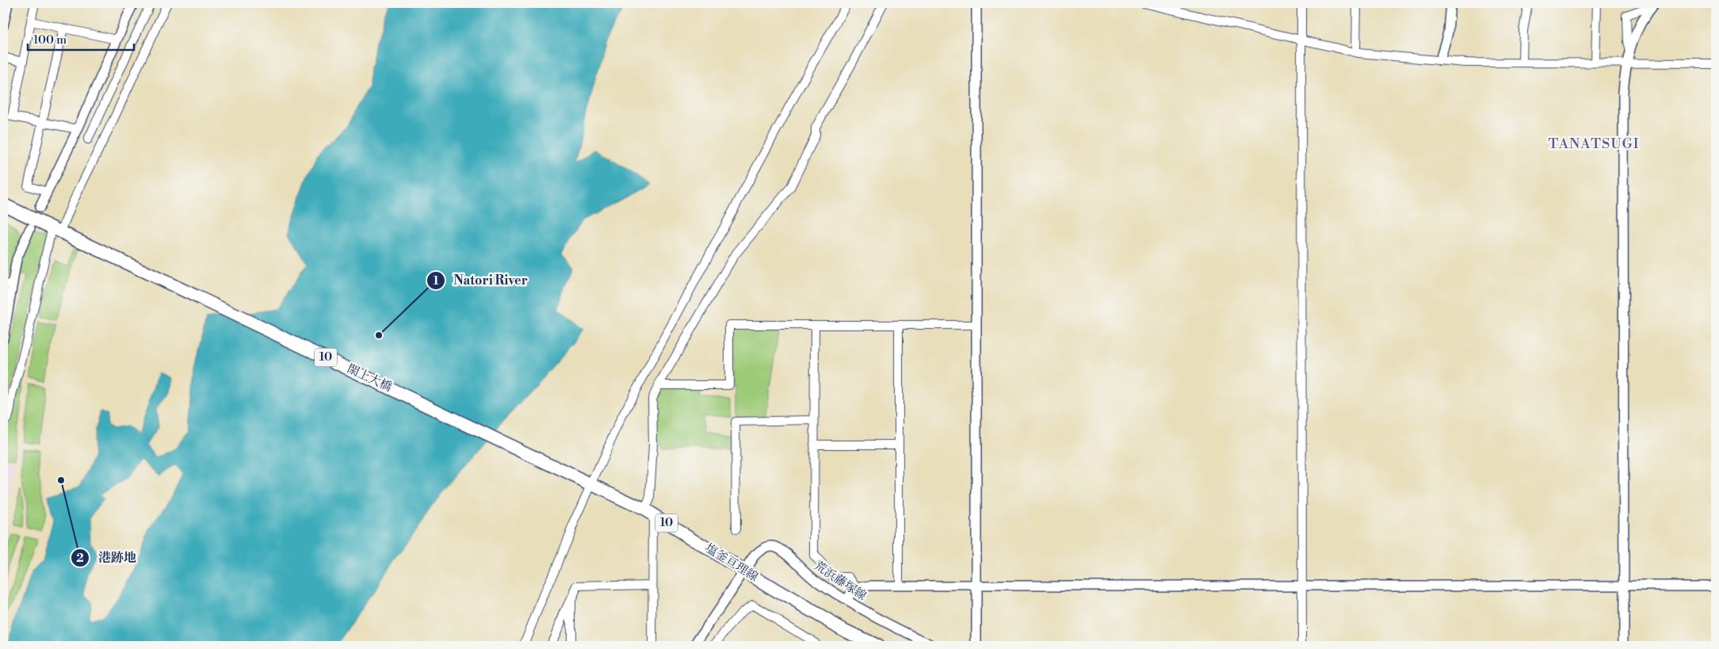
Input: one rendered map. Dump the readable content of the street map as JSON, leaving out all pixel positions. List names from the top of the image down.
{
  "streets": {
    "main road": ["10", "閖上大橋", "塩釜亘理線"],
    "street": ["荒浜藤塚線"]
  },
  "crossings": [
    ["10", "閖上大橋"],
    ["閖上大橋", "塩釜亘理線"],
    ["塩釜亘理線", "荒浜藤塚線"]
  ],
  "districts": ["TANATSUGI"],
  "places": ["Natori River", "港跡地"],
  "scale_bar": "100 m"
}
